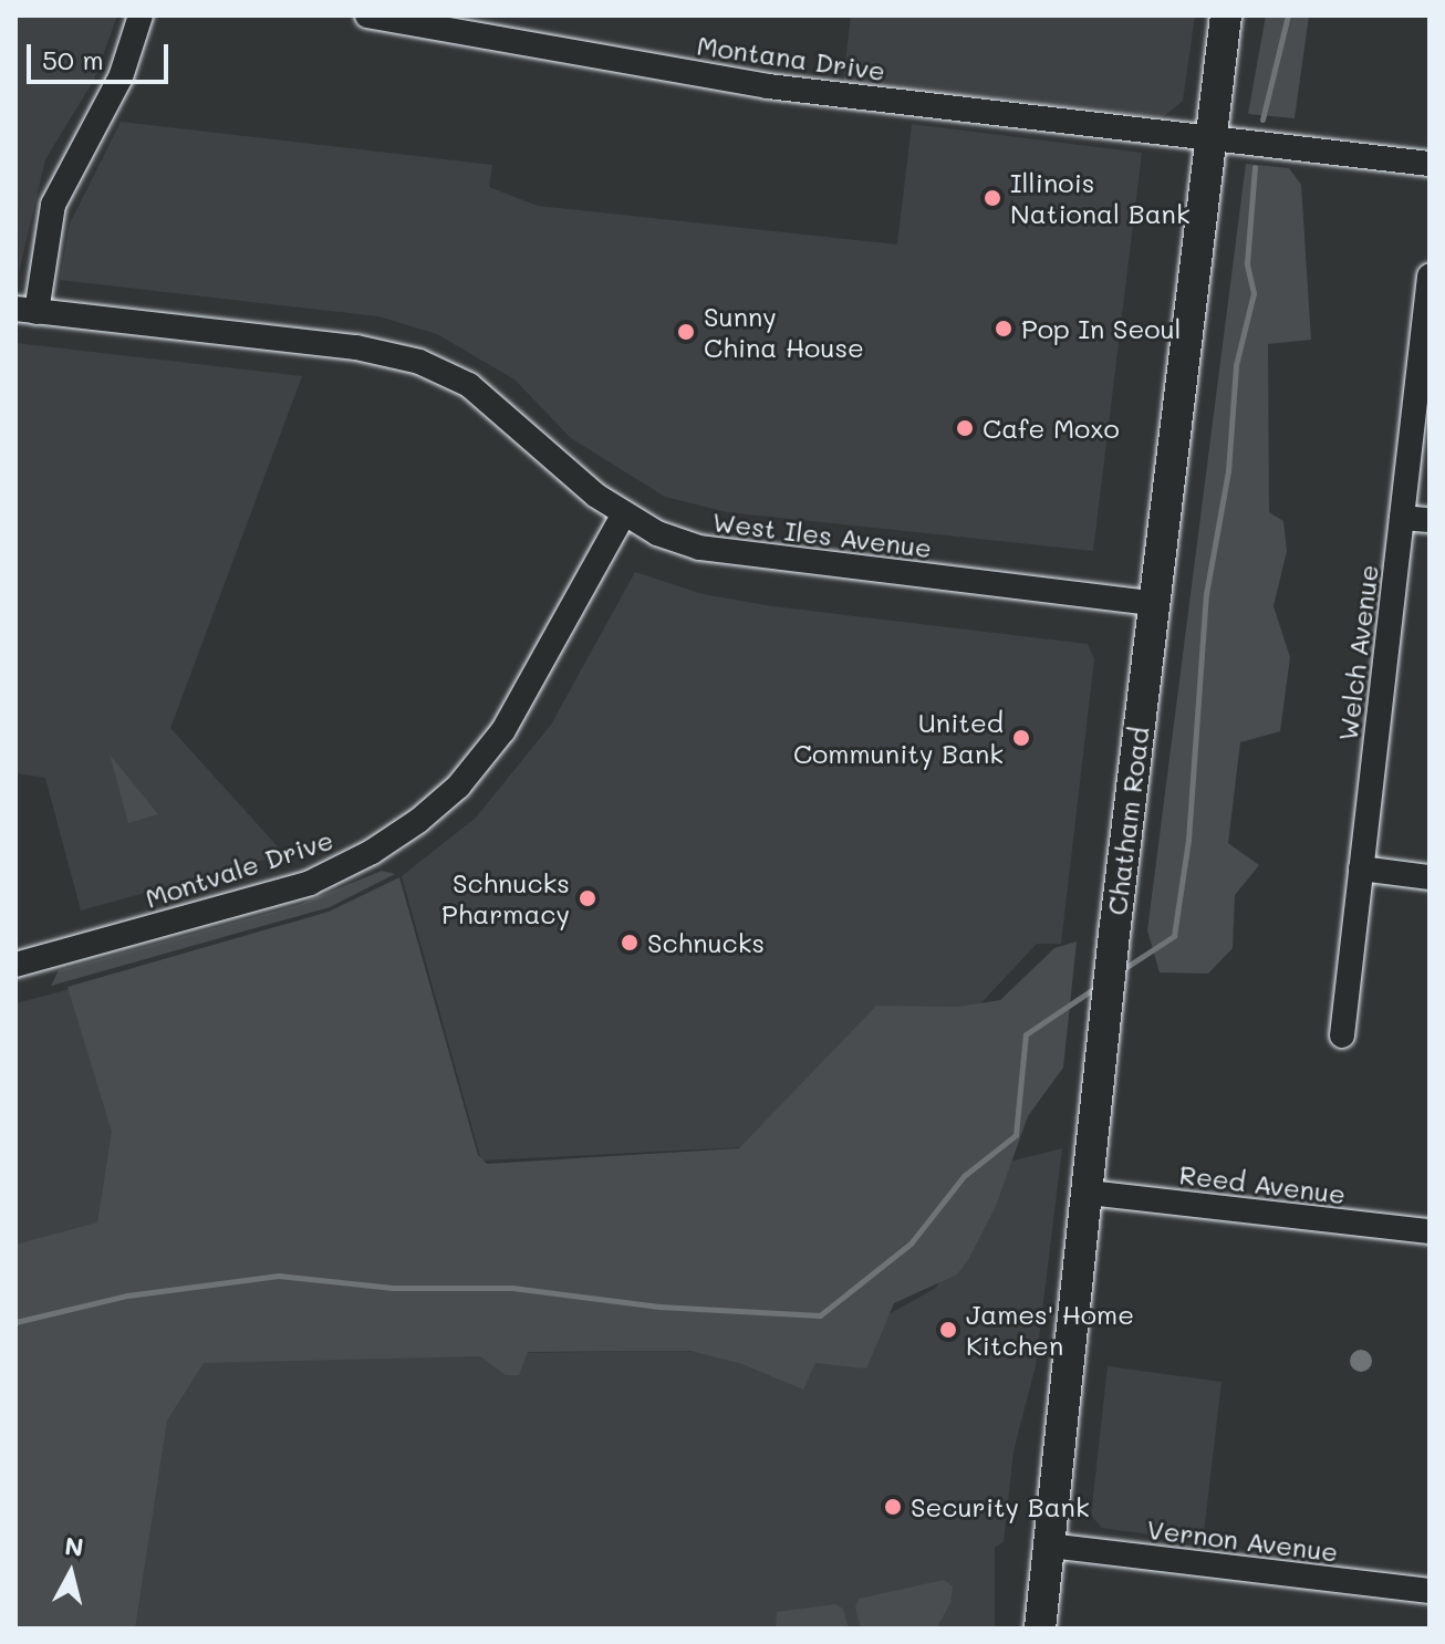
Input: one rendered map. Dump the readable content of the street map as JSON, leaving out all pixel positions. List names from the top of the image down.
{
  "streets": {
    "main road": ["Chatham Road"],
    "street": [
      "Montana Drive",
      "West Iles Avenue",
      "Welch Avenue",
      "Montvale Drive",
      "Reed Avenue",
      "Vernon Avenue"
    ]
  },
  "crossings": [
    ["Montana Drive", "Chatham Road"],
    ["West Iles Avenue", "Chatham Road"],
    ["West Iles Avenue", "Montvale Drive"],
    ["Chatham Road", "Reed Avenue"],
    ["Chatham Road", "Vernon Avenue"]
  ],
  "places": [
    "Illinois National Bank",
    "Pop In Seoul",
    "Sunny China House",
    "Cafe Moxo",
    "United Community Bank",
    "Schnucks Pharmacy",
    "Schnucks",
    "James' Home Kitchen",
    "Security Bank"
  ],
  "scale_bar": "50 m",
  "north": "top"
}
